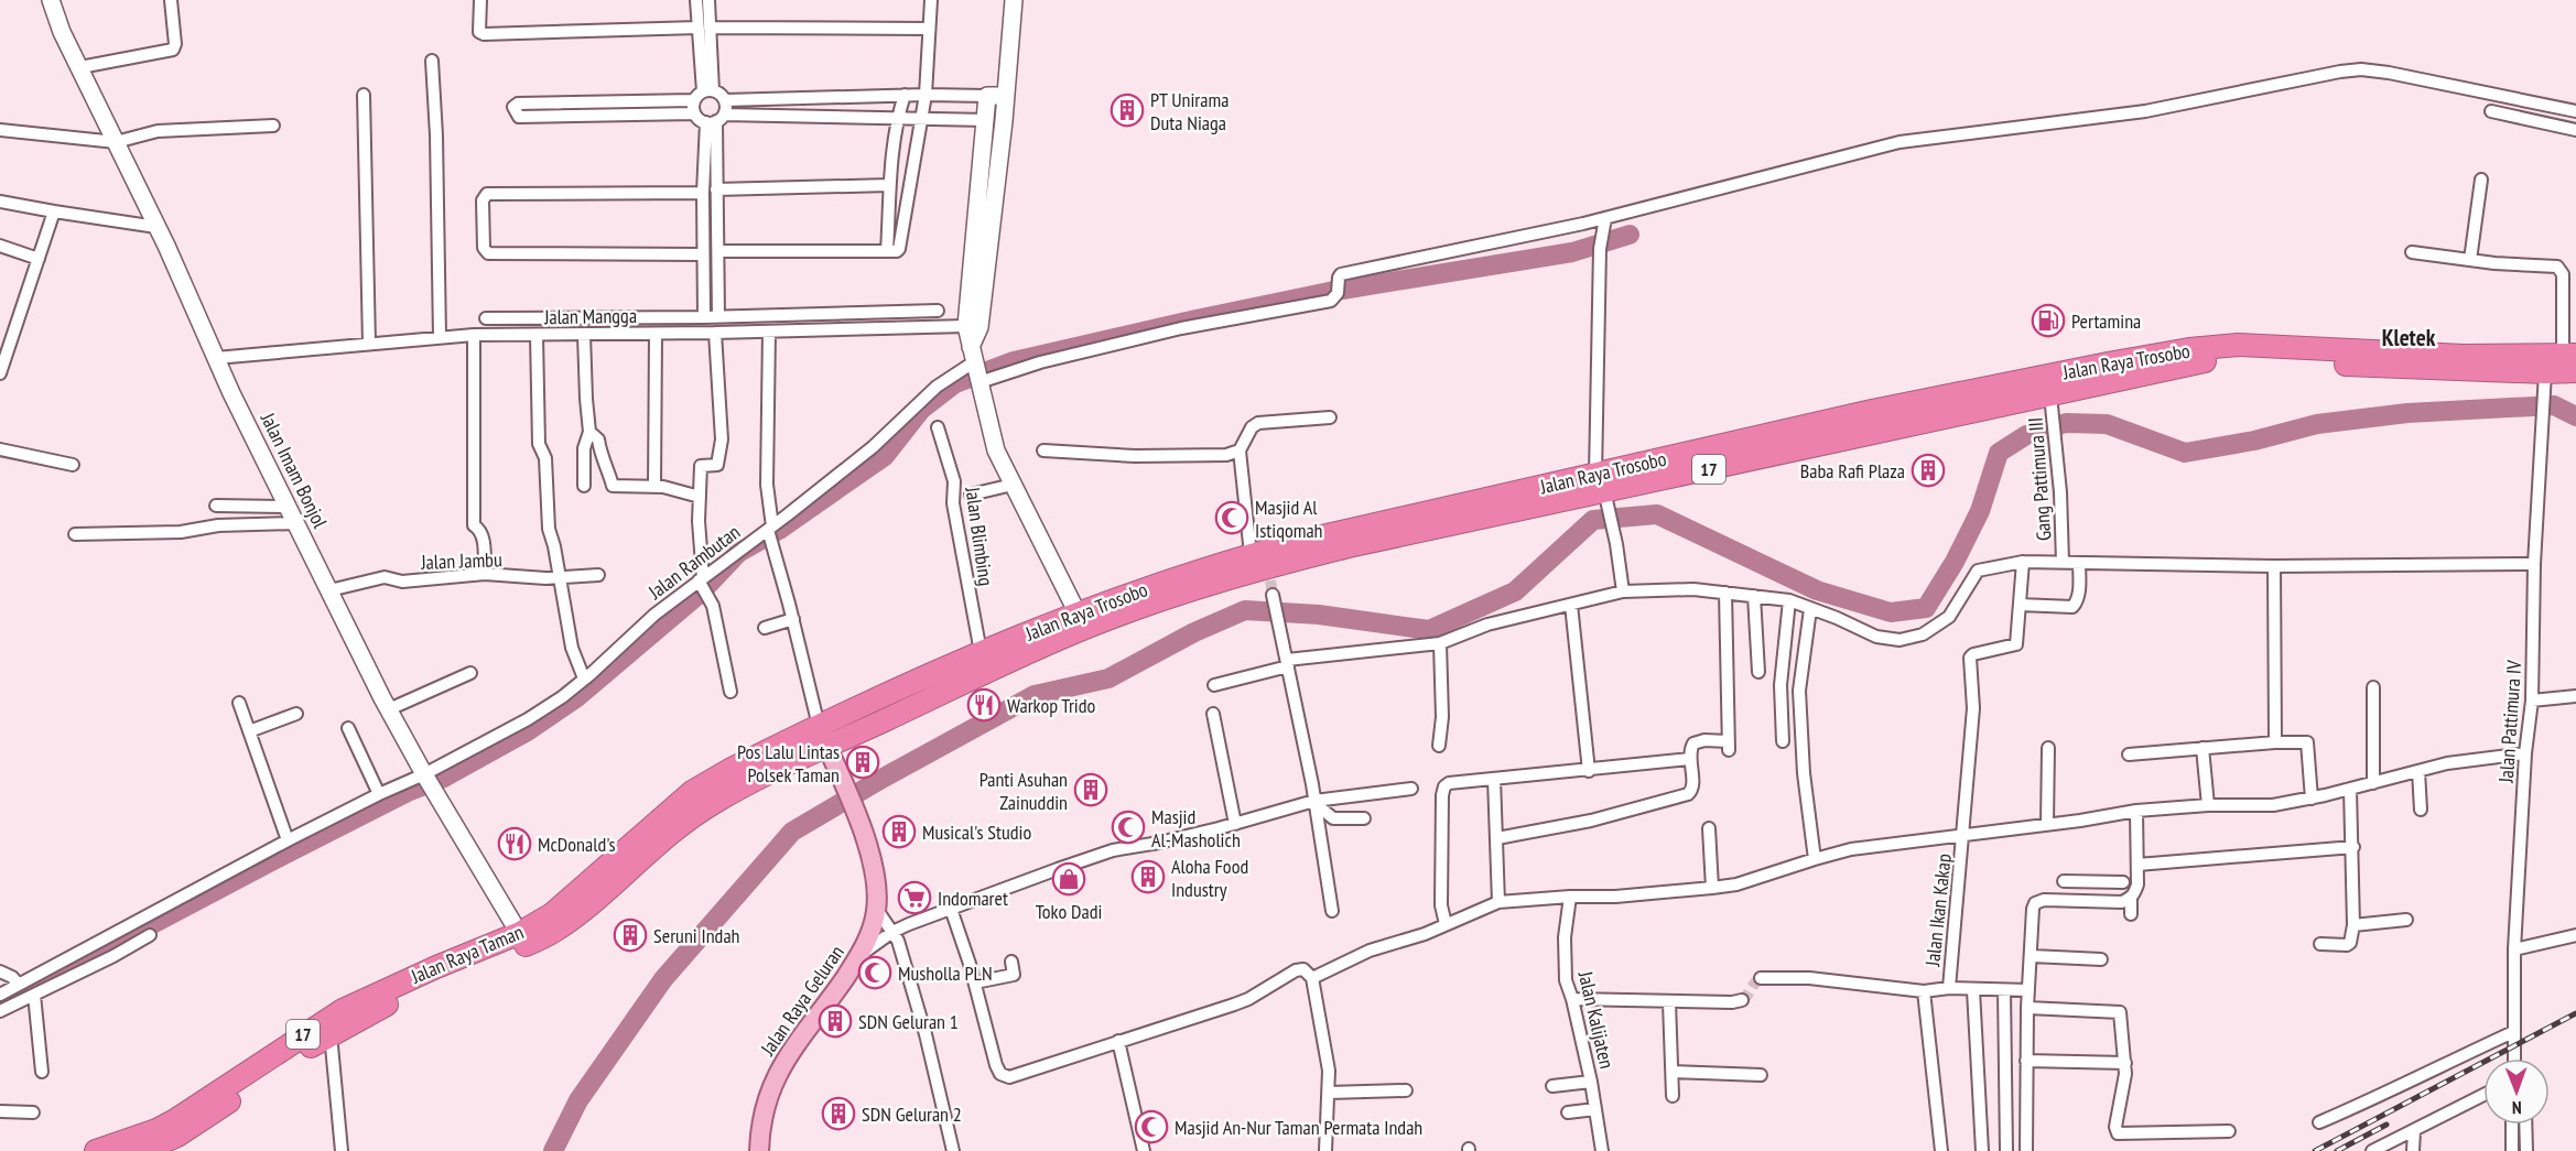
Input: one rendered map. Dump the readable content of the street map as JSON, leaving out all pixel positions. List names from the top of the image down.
{
  "streets": {
    "highway": ["Jalan Raya Trosobo", "17", "Jalan Raya Taman"],
    "main road": ["Jalan Raya Geluran"],
    "street": [
      "Jalan Mangga",
      "Jalan Imam Bonjol",
      "Gang Pattimura III",
      "Jalan Blimbing",
      "Jalan Jambu",
      "Jalan Rambutan",
      "Jalan Pattimura IV",
      "Jalan Ikan Kakap",
      "Jalan Kalijaten"
    ]
  },
  "crossings": [
    ["Jalan Mangga", "Jalan Imam Bonjol"],
    ["Jalan Raya Trosobo", "Gang Pattimura III"],
    ["Jalan Raya Trosobo", "Jalan Blimbing"],
    ["Jalan Raya Trosobo", "Jalan Pattimura IV"],
    ["Jalan Raya Trosobo", "Jalan Raya Taman"],
    ["Jalan Raya Trosobo", "Jalan Raya Geluran"],
    ["Jalan Imam Bonjol", "Jalan Jambu"],
    ["Jalan Imam Bonjol", "Jalan Rambutan"],
    ["Jalan Imam Bonjol", "Jalan Raya Taman"],
    ["Jalan Raya Taman", "Jalan Raya Geluran"]
  ],
  "districts": ["Kletek"],
  "places": {
    "building": [
      "PT Unirama Duta Niaga",
      "Baba Rafi Plaza",
      "Pos Lalu Lintas Polsek Taman",
      "Panti Asuhan Zainuddin",
      "Musical's Studio",
      "Aloha Food Industry",
      "Seruni Indah",
      "SDN Geluran 1",
      "SDN Geluran 2"
    ],
    "fuel station": ["Pertamina"],
    "mosque": [
      "Masjid Al Istiqomah",
      "Masjid Al-Masholich",
      "Musholla PLN",
      "Masjid An-Nur Taman Permata Indah"
    ],
    "restaurant": ["Warkop Trido", "McDonald's"],
    "shop": ["Toko Dadi"],
    "supermarket": ["Indomaret"]
  },
  "north": "bottom"
}
